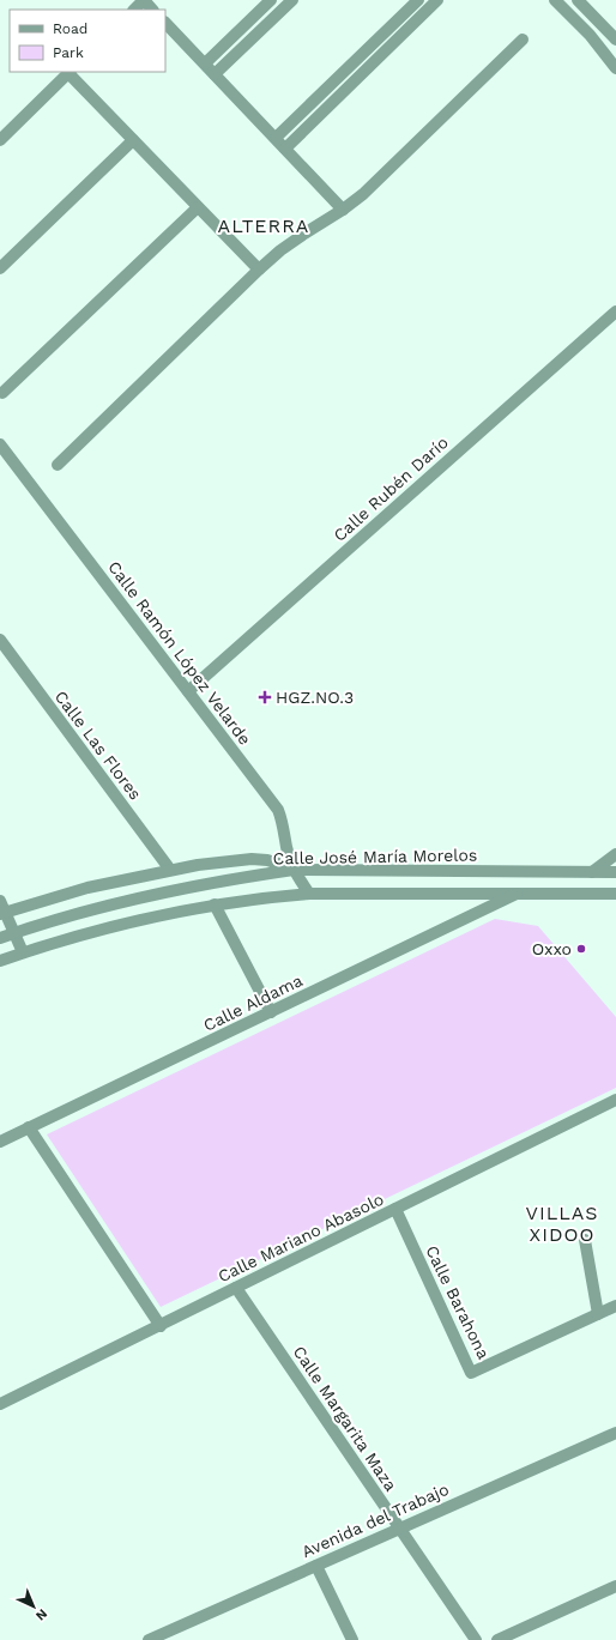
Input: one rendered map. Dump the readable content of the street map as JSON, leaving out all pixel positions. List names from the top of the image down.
{
  "streets": {
    "street": [
      "Calle Rubén Darío",
      "Calle Ramón López Velarde",
      "Calle Las Flores",
      "Calle José María Morelos",
      "Calle Aldama",
      "Calle Mariano Abasolo",
      "Calle Barahona",
      "Calle Margarita Maza",
      "Avenida del Trabajo"
    ]
  },
  "crossings": [
    ["Calle Rubén Darío", "Calle Ramón López Velarde"],
    ["Calle Ramón López Velarde", "Calle José María Morelos"],
    ["Calle Mariano Abasolo", "Calle Barahona"],
    ["Calle Mariano Abasolo", "Calle Margarita Maza"],
    ["Calle Margarita Maza", "Avenida del Trabajo"]
  ],
  "districts": ["ALTERRA", "VILLAS XIDOO"],
  "places": {
    "health": ["HGZ.NO.3"],
    "other": ["Oxxo"]
  },
  "legend": ["Road", "Park"],
  "north": "bottom right"
}
